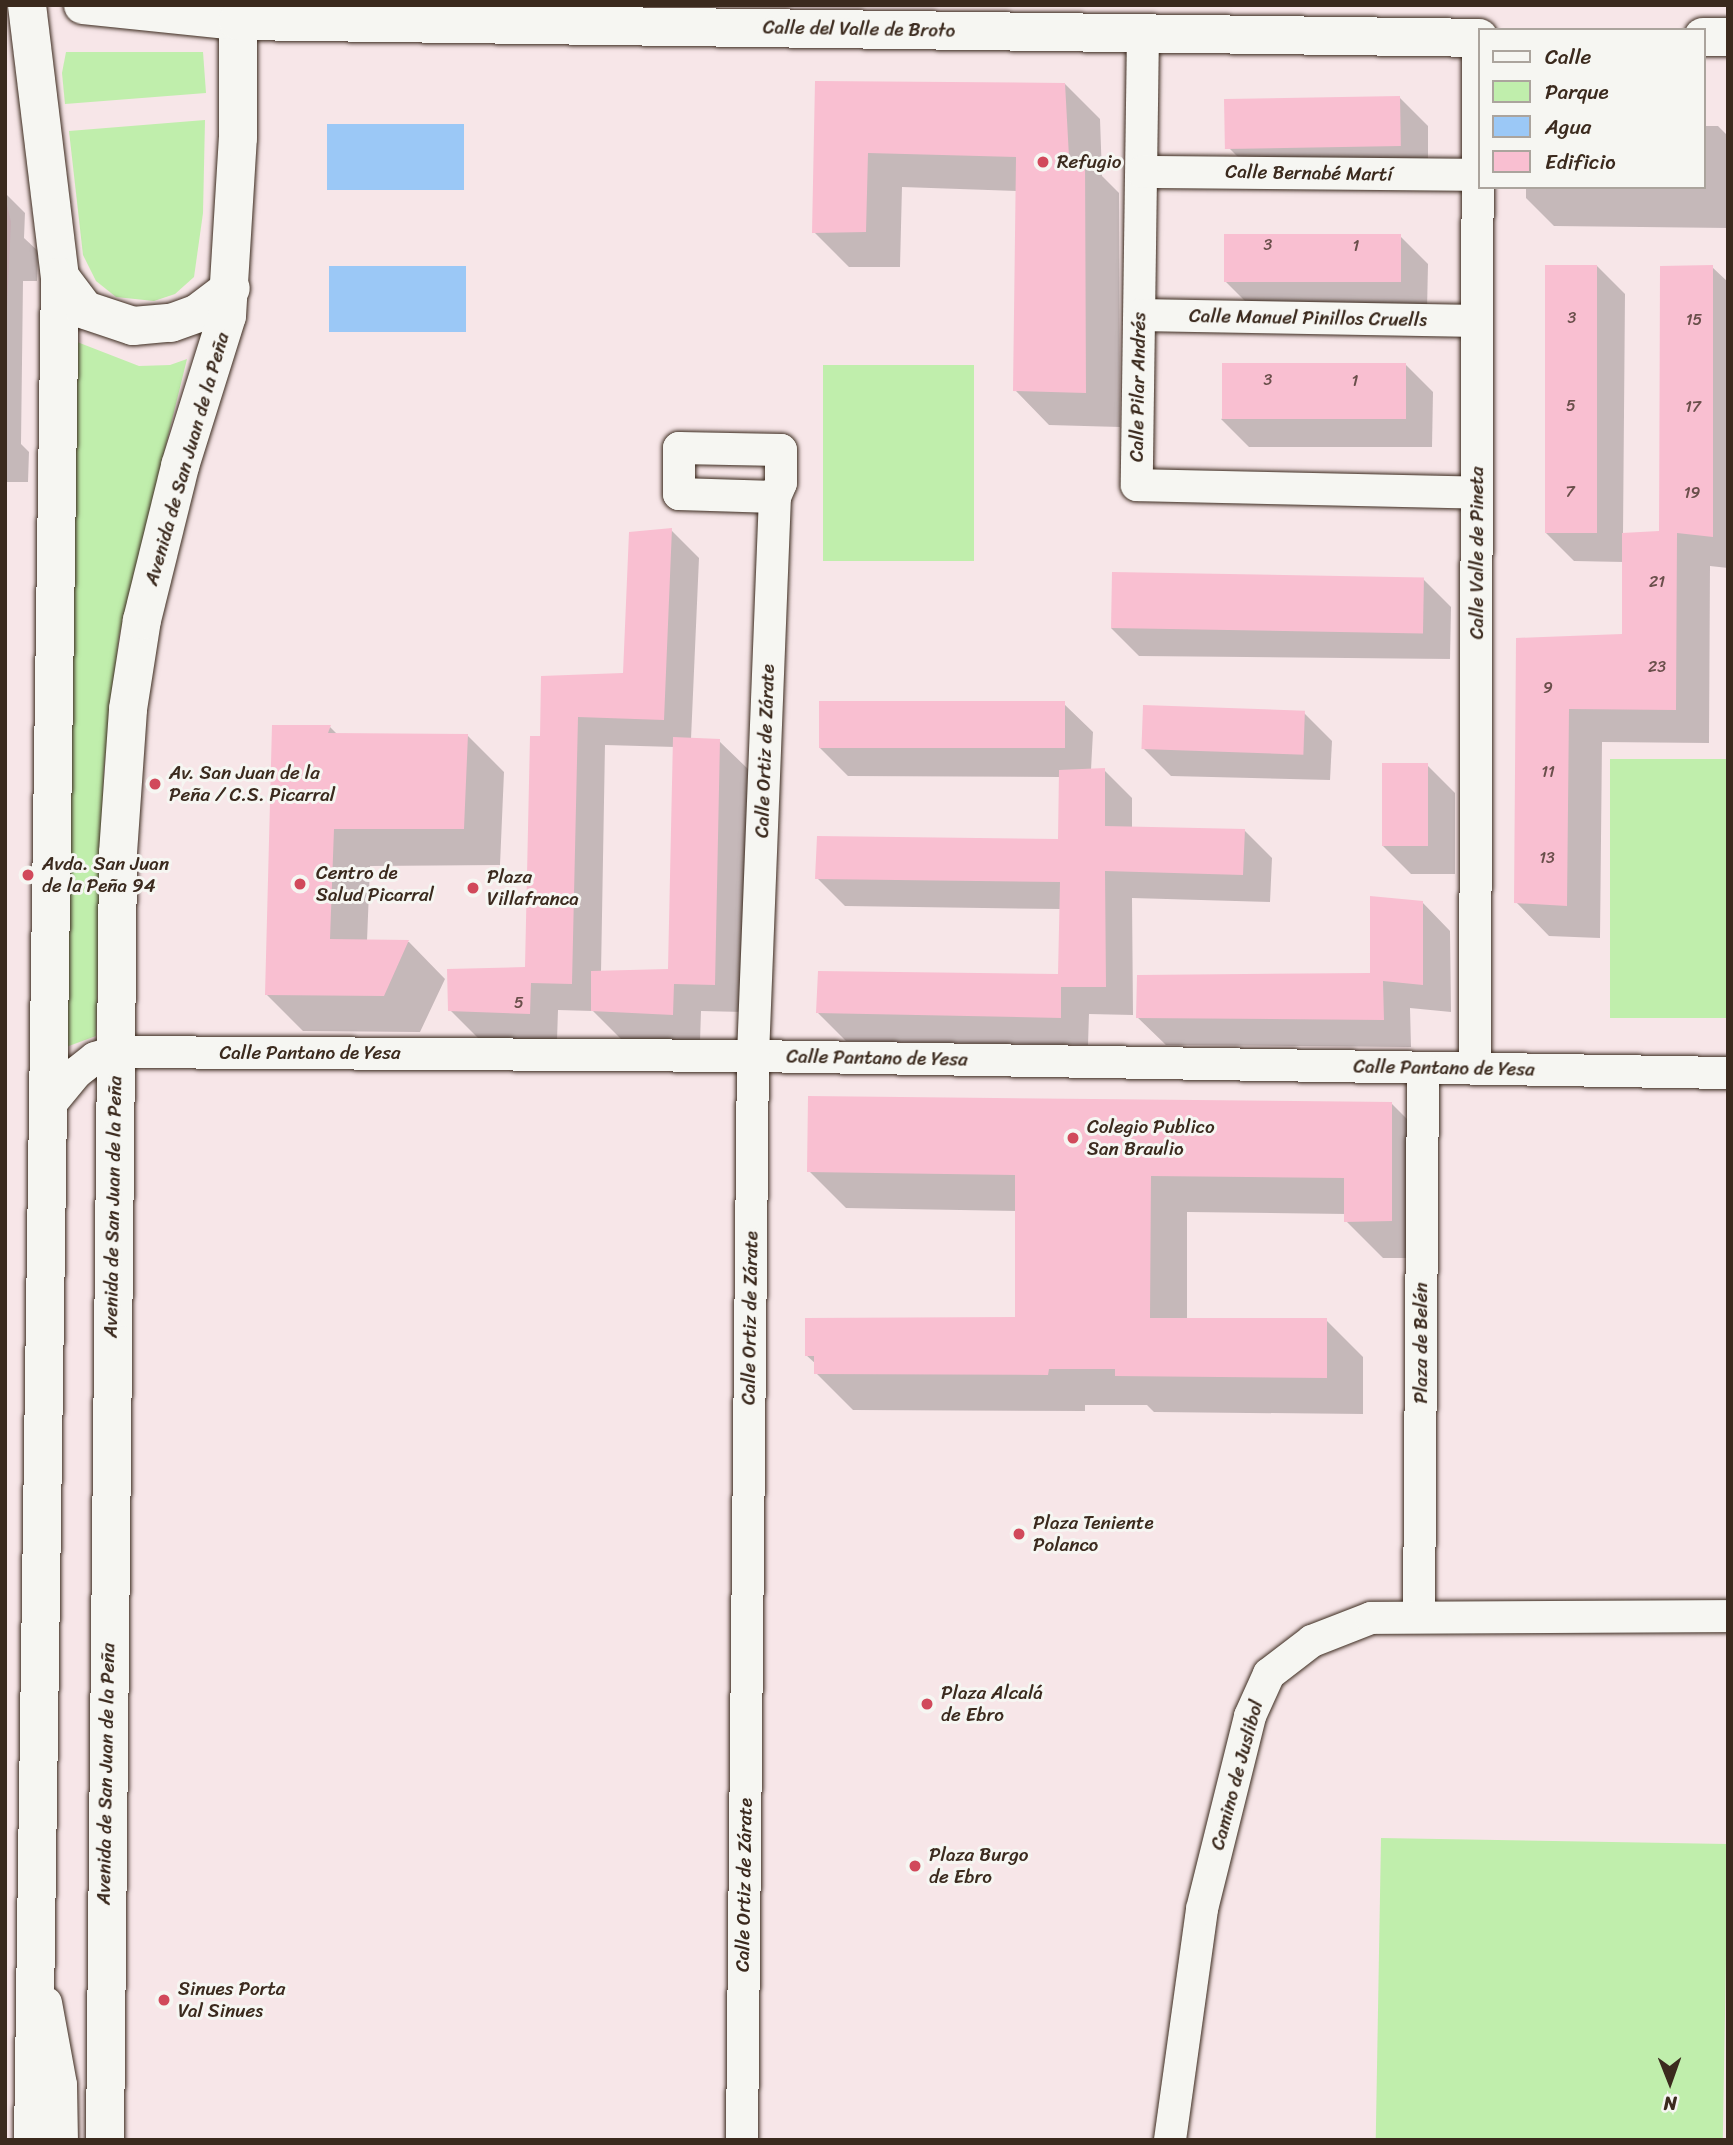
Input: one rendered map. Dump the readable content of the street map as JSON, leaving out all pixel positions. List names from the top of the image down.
{
  "streets": {
    "main road": ["Calle del Valle de Broto", "Avenida de San Juan de la Peña"],
    "street": [
      "Calle Bernabé Martí",
      "Calle Manuel Pinillos Cruells",
      "Calle Pilar Andrés",
      "Calle Valle de Pineta",
      "Calle Ortiz de Zárate",
      "Calle Pantano de Yesa",
      "Plaza de Belén",
      "Camino de Juslibol"
    ]
  },
  "crossings": [
    ["Calle del Valle de Broto", "Calle Pilar Andrés"],
    ["Calle del Valle de Broto", "Avenida de San Juan de la Peña"],
    ["Calle del Valle de Broto", "Calle Valle de Pineta"],
    ["Calle Bernabé Martí", "Calle Pilar Andrés"],
    ["Calle Bernabé Martí", "Calle Valle de Pineta"],
    ["Calle Manuel Pinillos Cruells", "Calle Pilar Andrés"],
    ["Calle Manuel Pinillos Cruells", "Calle Valle de Pineta"],
    ["Calle Pilar Andrés", "Calle Valle de Pineta"],
    ["Avenida de San Juan de la Peña", "Calle Pantano de Yesa"],
    ["Calle Valle de Pineta", "Calle Pantano de Yesa"],
    ["Calle Ortiz de Zárate", "Calle Pantano de Yesa"],
    ["Calle Pantano de Yesa", "Plaza de Belén"],
    ["Plaza de Belén", "Camino de Juslibol"]
  ],
  "places": [
    "Refugio",
    "Av. San Juan de la Peña / C.S. Picarral",
    "Avda. San Juan de la Peña 94",
    "Centro de Salud Picarral",
    "Plaza Villafranca",
    "Colegio Publico San Braulio",
    "Plaza Teniente Polanco",
    "Plaza Alcalá de Ebro",
    "Plaza Burgo de Ebro",
    "Sinues Porta Val Sinues"
  ],
  "house_numbers": [
    "3",
    "1",
    "3",
    "15",
    "3",
    "1",
    "5",
    "17",
    "7",
    "19",
    "21",
    "23",
    "9",
    "11",
    "13",
    "5"
  ],
  "legend": [
    "Calle",
    "Parque",
    "Agua",
    "Edificio"
  ],
  "north": "bottom"
}
